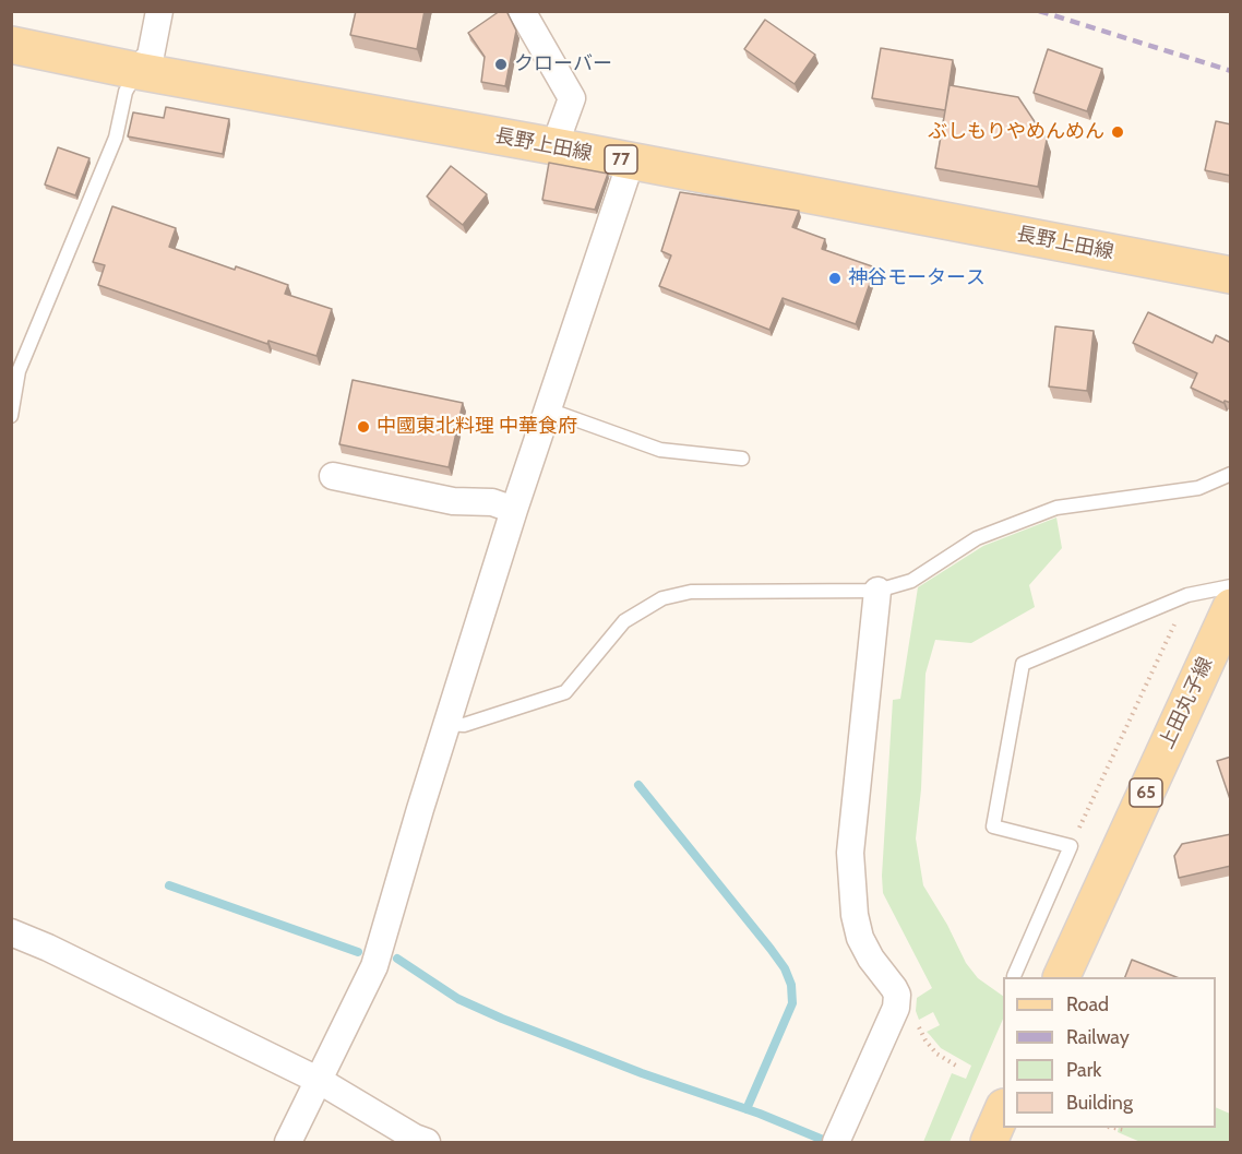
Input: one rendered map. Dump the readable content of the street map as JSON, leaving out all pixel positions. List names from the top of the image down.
{
  "streets": {
    "main road": [
      "長野上田線",
      "77",
      "上田丸子線",
      "65"
    ]
  },
  "places": [
    "クローバー",
    "ぶしもりやめんめん",
    "神谷モータース",
    "中國東北料理 中華食府"
  ],
  "legend": [
    "Road",
    "Railway",
    "Park",
    "Building"
  ]
}
